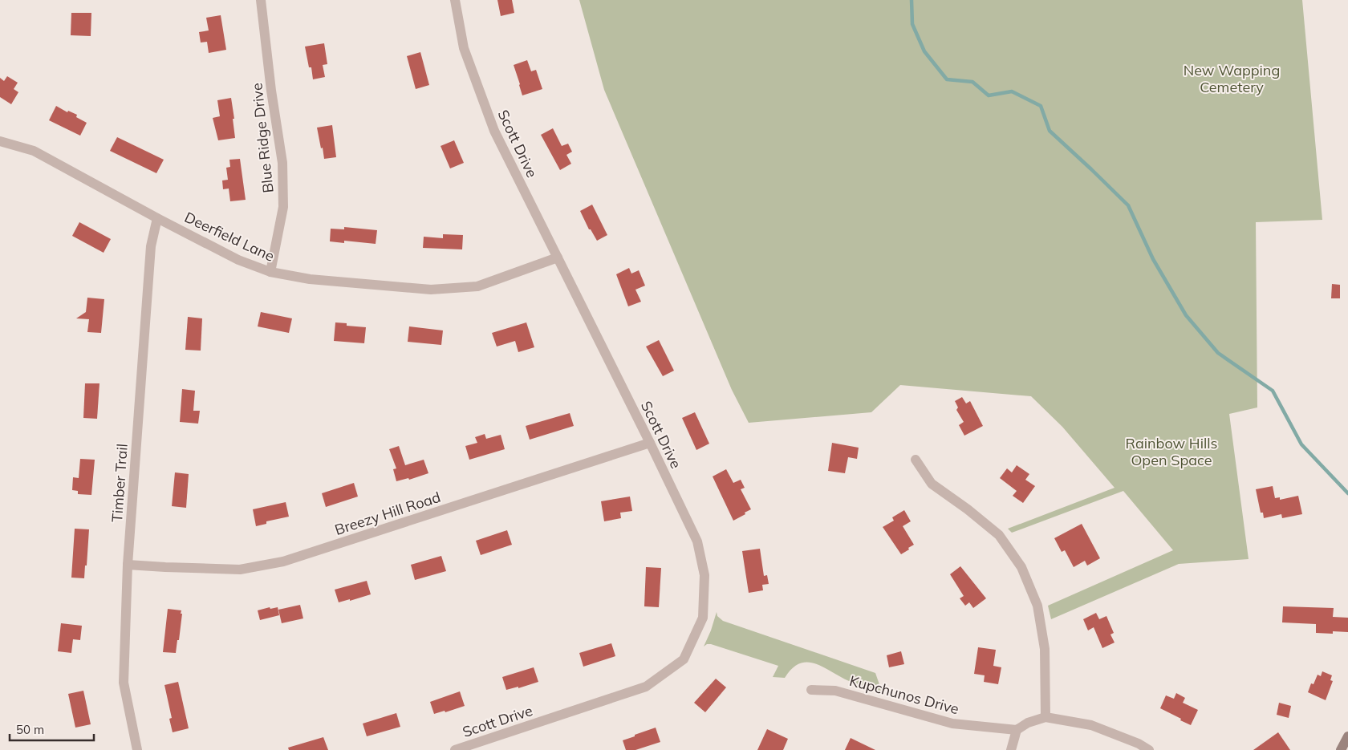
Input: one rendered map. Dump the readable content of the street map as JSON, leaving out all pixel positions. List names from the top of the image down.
{
  "streets": {
    "street": [
      "Blue Ridge Drive",
      "Scott Drive",
      "Deerfield Lane",
      "Timber Trail",
      "Breezy Hill Road",
      "Kupchunos Drive"
    ]
  },
  "crossings": [
    ["Blue Ridge Drive", "Deerfield Lane"],
    ["Scott Drive", "Deerfield Lane"],
    ["Scott Drive", "Breezy Hill Road"],
    ["Deerfield Lane", "Timber Trail"],
    ["Timber Trail", "Breezy Hill Road"]
  ],
  "parks": ["New Wapping Cemetery", "Rainbow Hills Open Space"],
  "scale_bar": "50 m"
}
